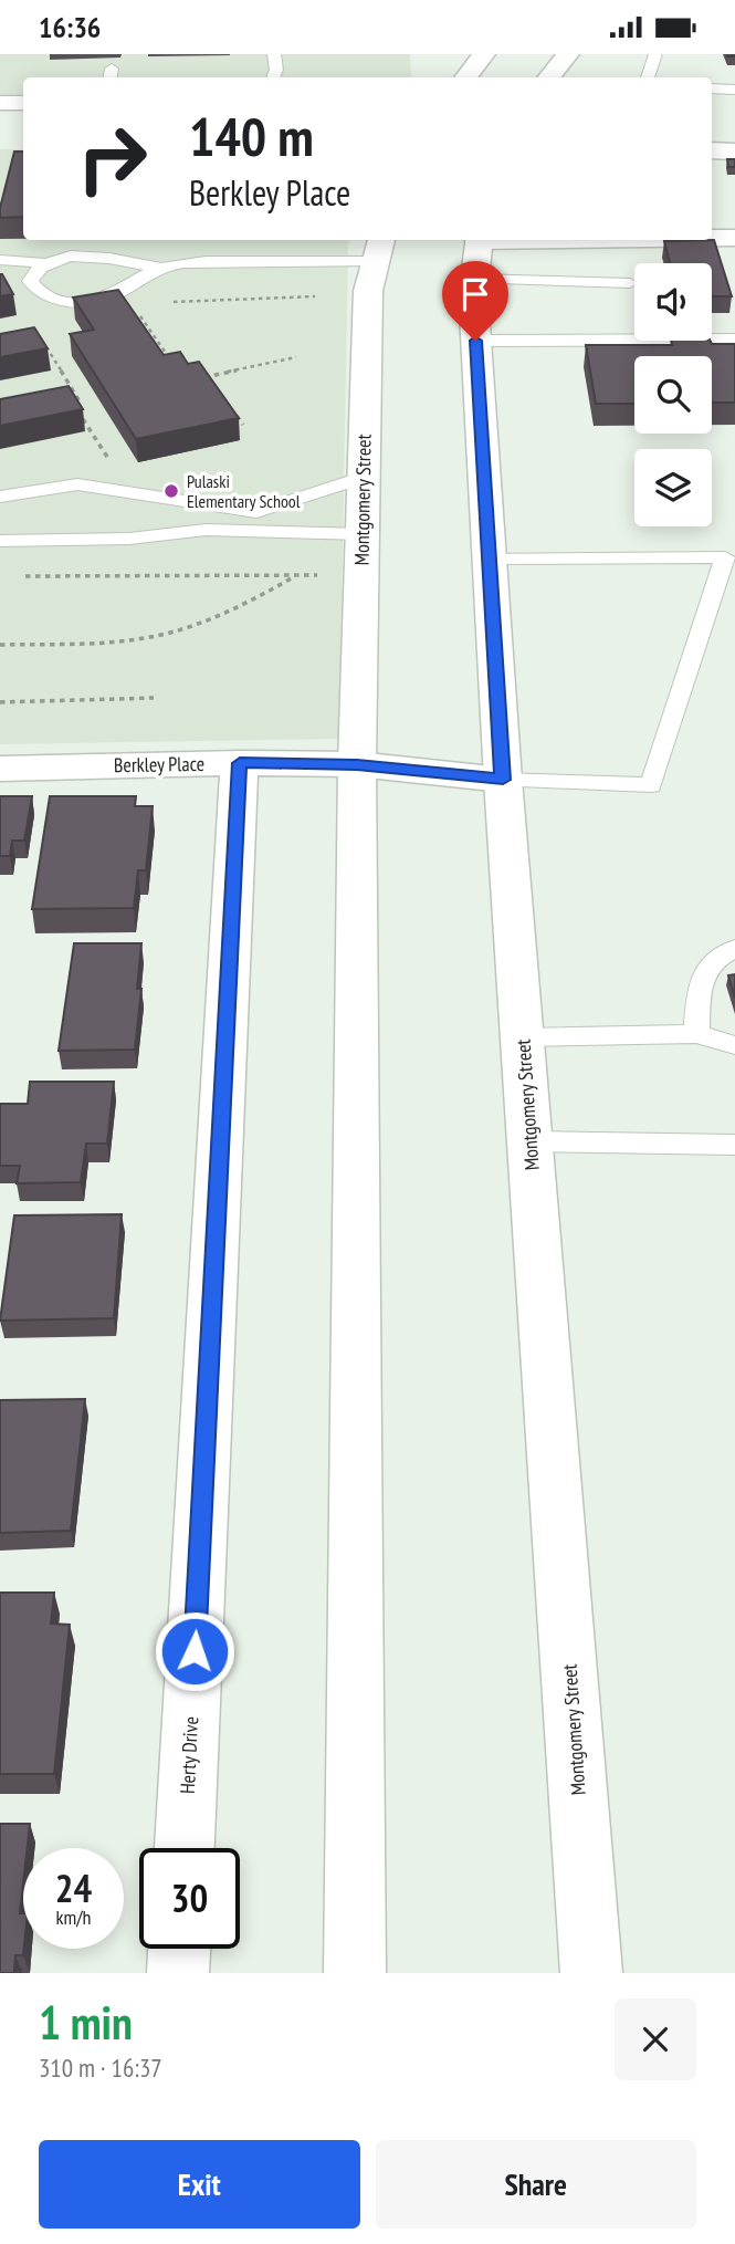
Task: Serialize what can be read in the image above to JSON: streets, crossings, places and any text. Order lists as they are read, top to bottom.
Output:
{
  "streets": {
    "main road": ["Montgomery Street", "Berkley Place", "Herty Drive"]
  },
  "crossings": [
    ["Montgomery Street", "Berkley Place"],
    ["Berkley Place", "Herty Drive"]
  ],
  "places": ["Pulaski Elementary School"],
  "page": {
    "status": "16:36",
    "turn": ["140 m", "Berkley Place"],
    "speed": "24 km/h",
    "limit": "30",
    "heading": ["1 min", "310 m · 16:37"],
    "buttons": ["Exit", "Share"]
  }
}
